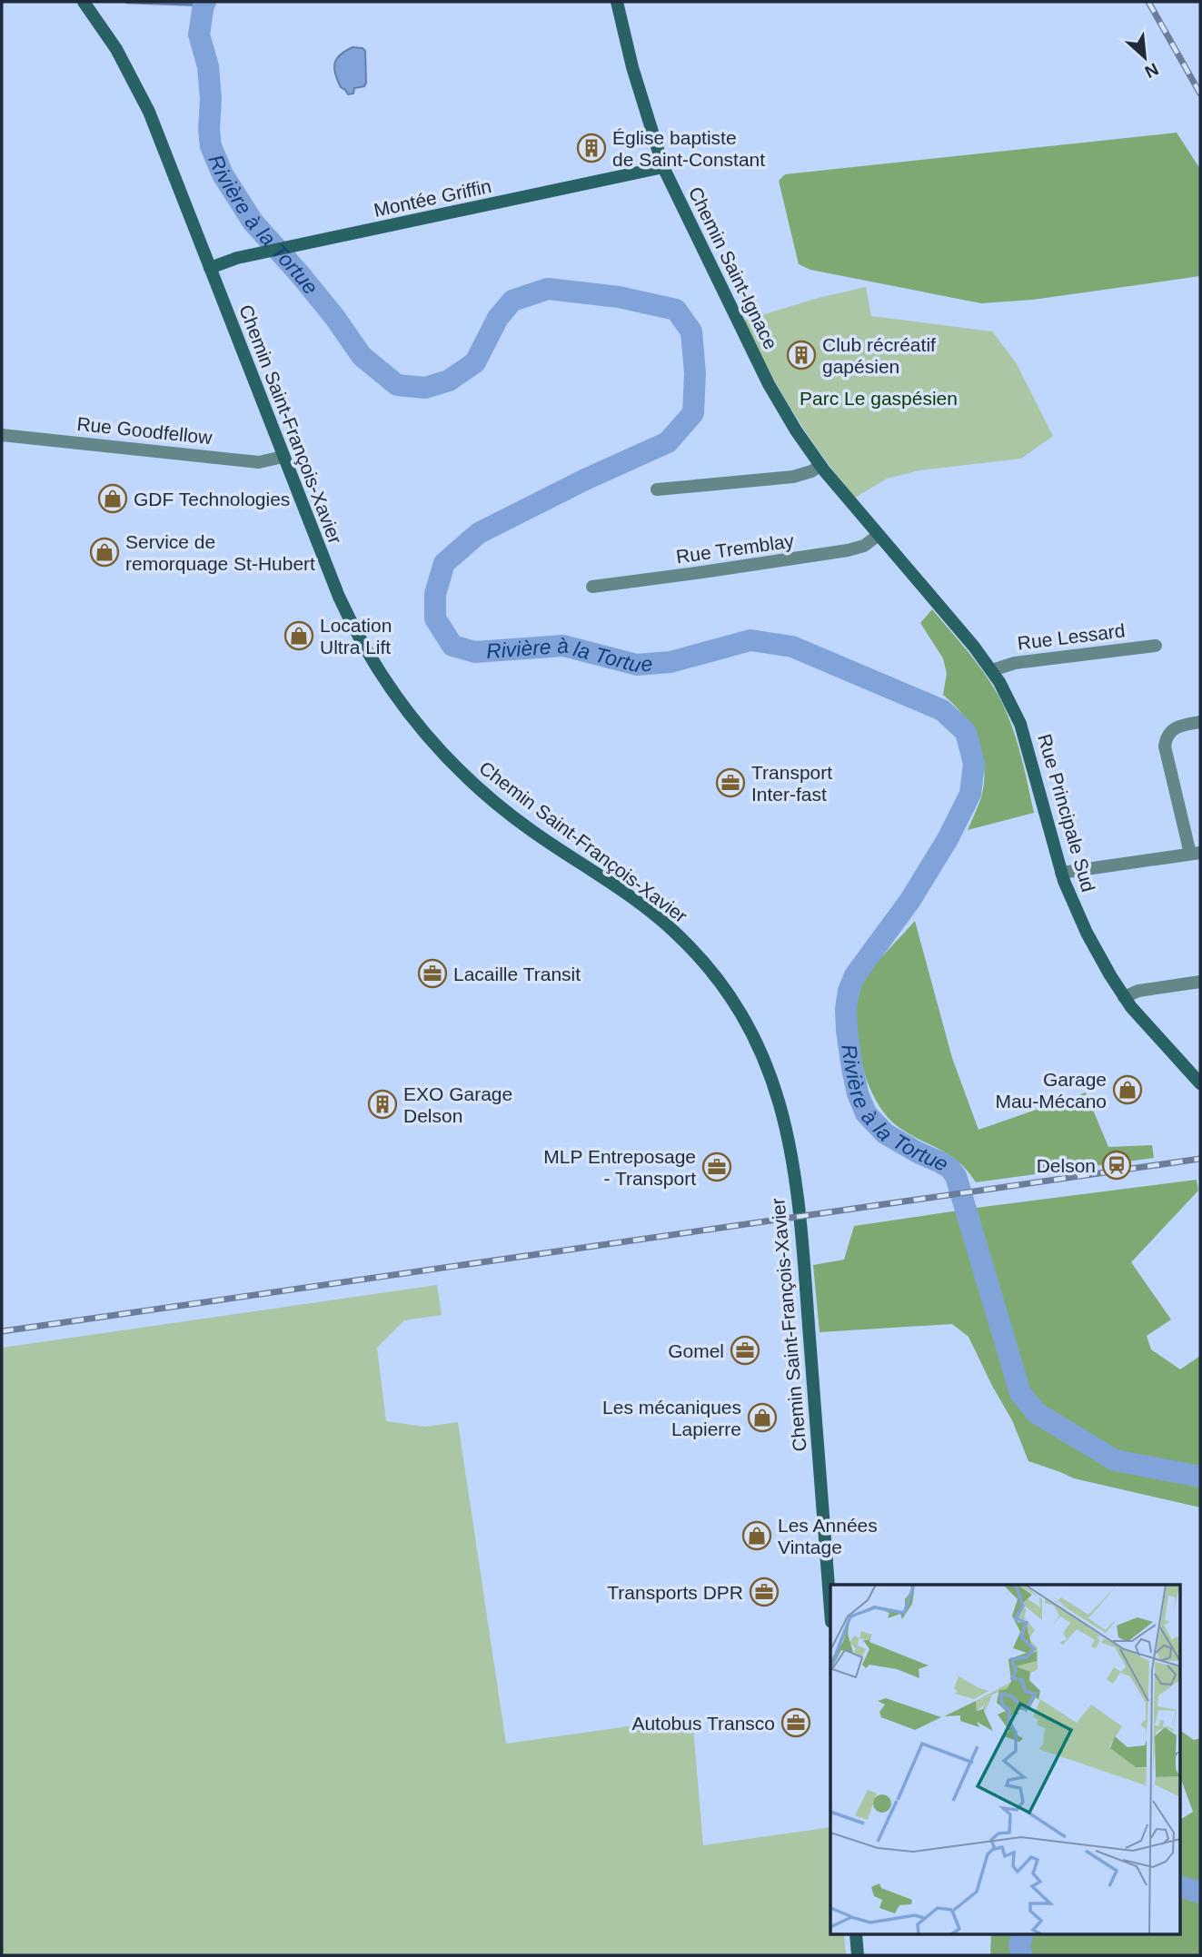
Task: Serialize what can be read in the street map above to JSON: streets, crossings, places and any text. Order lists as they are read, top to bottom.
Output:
{
  "streets": {
    "street": [
      "Montée Griffin",
      "Chemin Saint-Ignace",
      "Chemin Saint-François-Xavier",
      "Rue Goodfellow",
      "Rue Tremblay",
      "Rue Lessard",
      "Rue Principale Sud"
    ]
  },
  "crossings": [
    ["Montée Griffin", "Chemin Saint-Ignace"],
    ["Montée Griffin", "Chemin Saint-François-Xavier"],
    ["Chemin Saint-Ignace", "Rue Tremblay"],
    ["Chemin Saint-Ignace", "Rue Lessard"],
    ["Chemin Saint-Ignace", "Rue Principale Sud"],
    ["Chemin Saint-François-Xavier", "Rue Goodfellow"],
    ["Rue Lessard", "Rue Principale Sud"]
  ],
  "water": ["Rivière à la Tortue"],
  "parks": ["Parc Le gaspésien"],
  "places": {
    "building": ["Église baptiste de Saint-Constant", "Club récréatif gapésien", "EXO Garage Delson"],
    "shop": [
      "GDF Technologies",
      "Service de remorquage St-Hubert",
      "Location Ultra Lift",
      "Garage Mau-Mécano",
      "Les mécaniques Lapierre",
      "Les Années Vintage"
    ],
    "office": [
      "Transport Inter-fast",
      "Lacaille Transit",
      "MLP Entreposage - Transport",
      "Gomel",
      "Transports DPR",
      "Autobus Transco"
    ],
    "station": ["Delson"]
  },
  "north": "bottom right"
}
